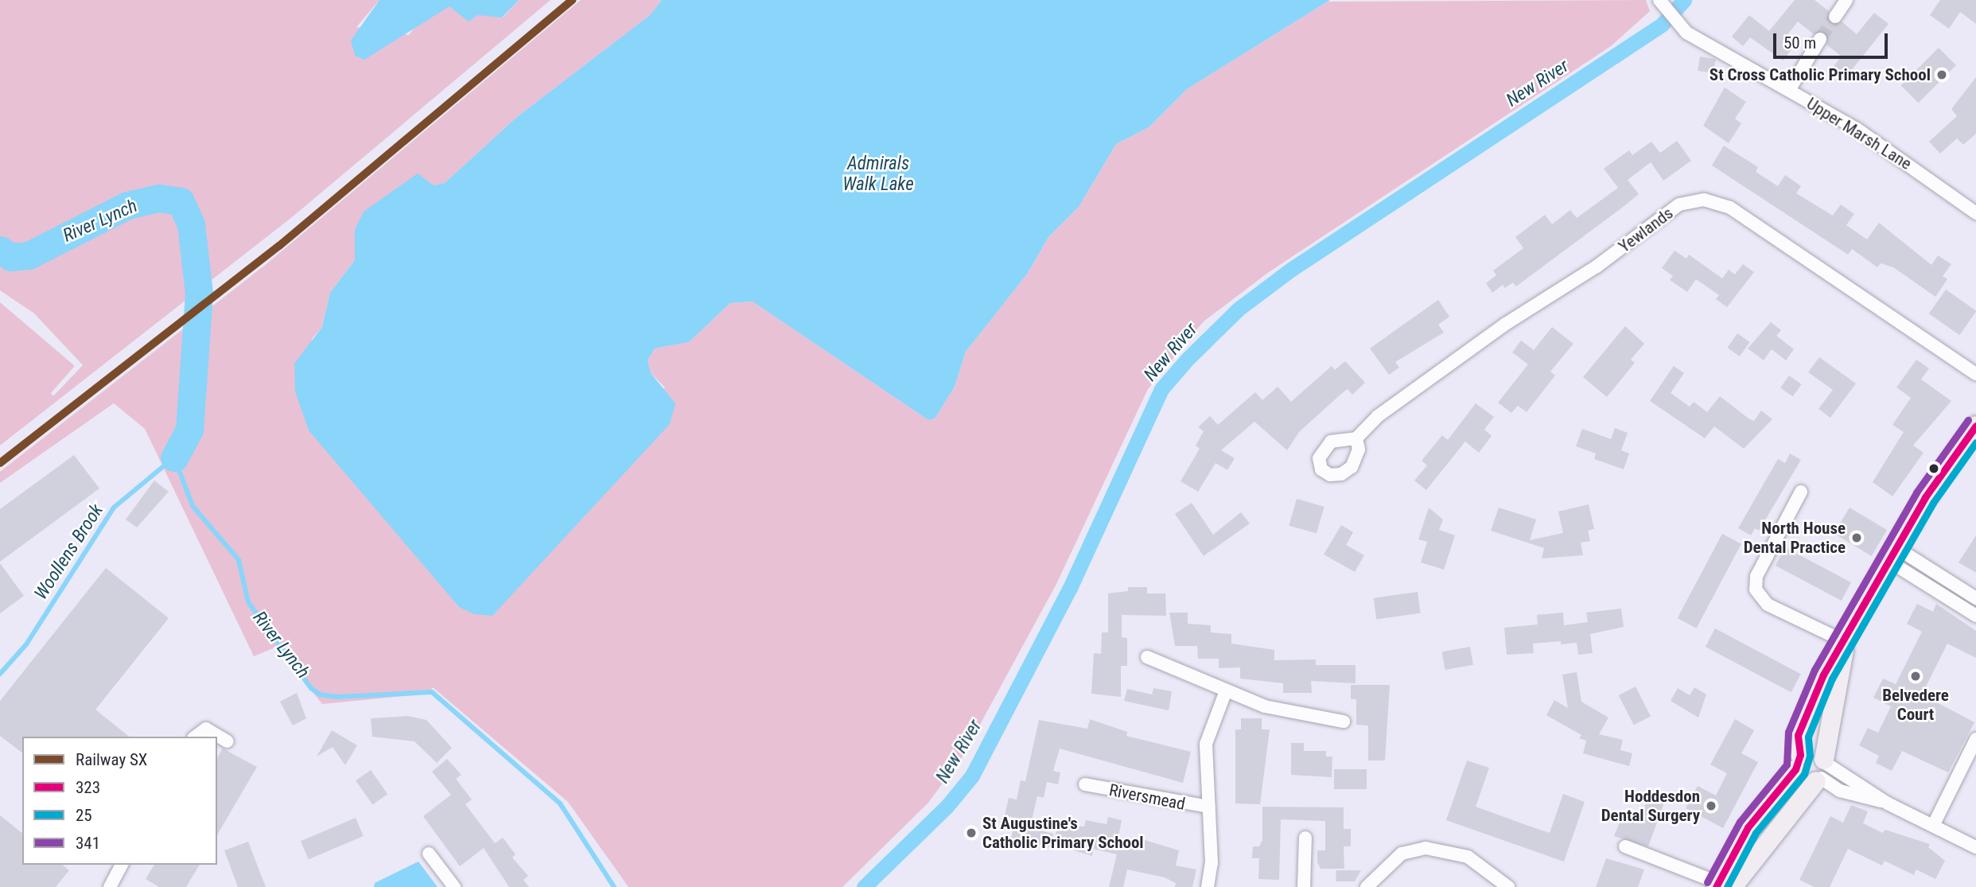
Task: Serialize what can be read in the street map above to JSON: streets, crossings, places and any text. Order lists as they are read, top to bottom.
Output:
{
  "streets": {
    "street": ["Upper Marsh Lane", "Yewlands", "Riversmead"]
  },
  "water": [
    "New River",
    "Admirals Walk Lake",
    "River Lynch",
    "Woollens Brook"
  ],
  "places": [
    "St Cross Catholic Primary School",
    "North House Dental Practice",
    "Belvedere Court",
    "Hoddesdon Dental Surgery",
    "St Augustine's Catholic Primary School"
  ],
  "lines": [
    "rail line SX",
    "transit line 341",
    "transit line 323",
    "transit line 25"
  ],
  "legend": [
    "Railway SX",
    "323",
    "25",
    "341"
  ],
  "scale_bar": "50 m"
}
